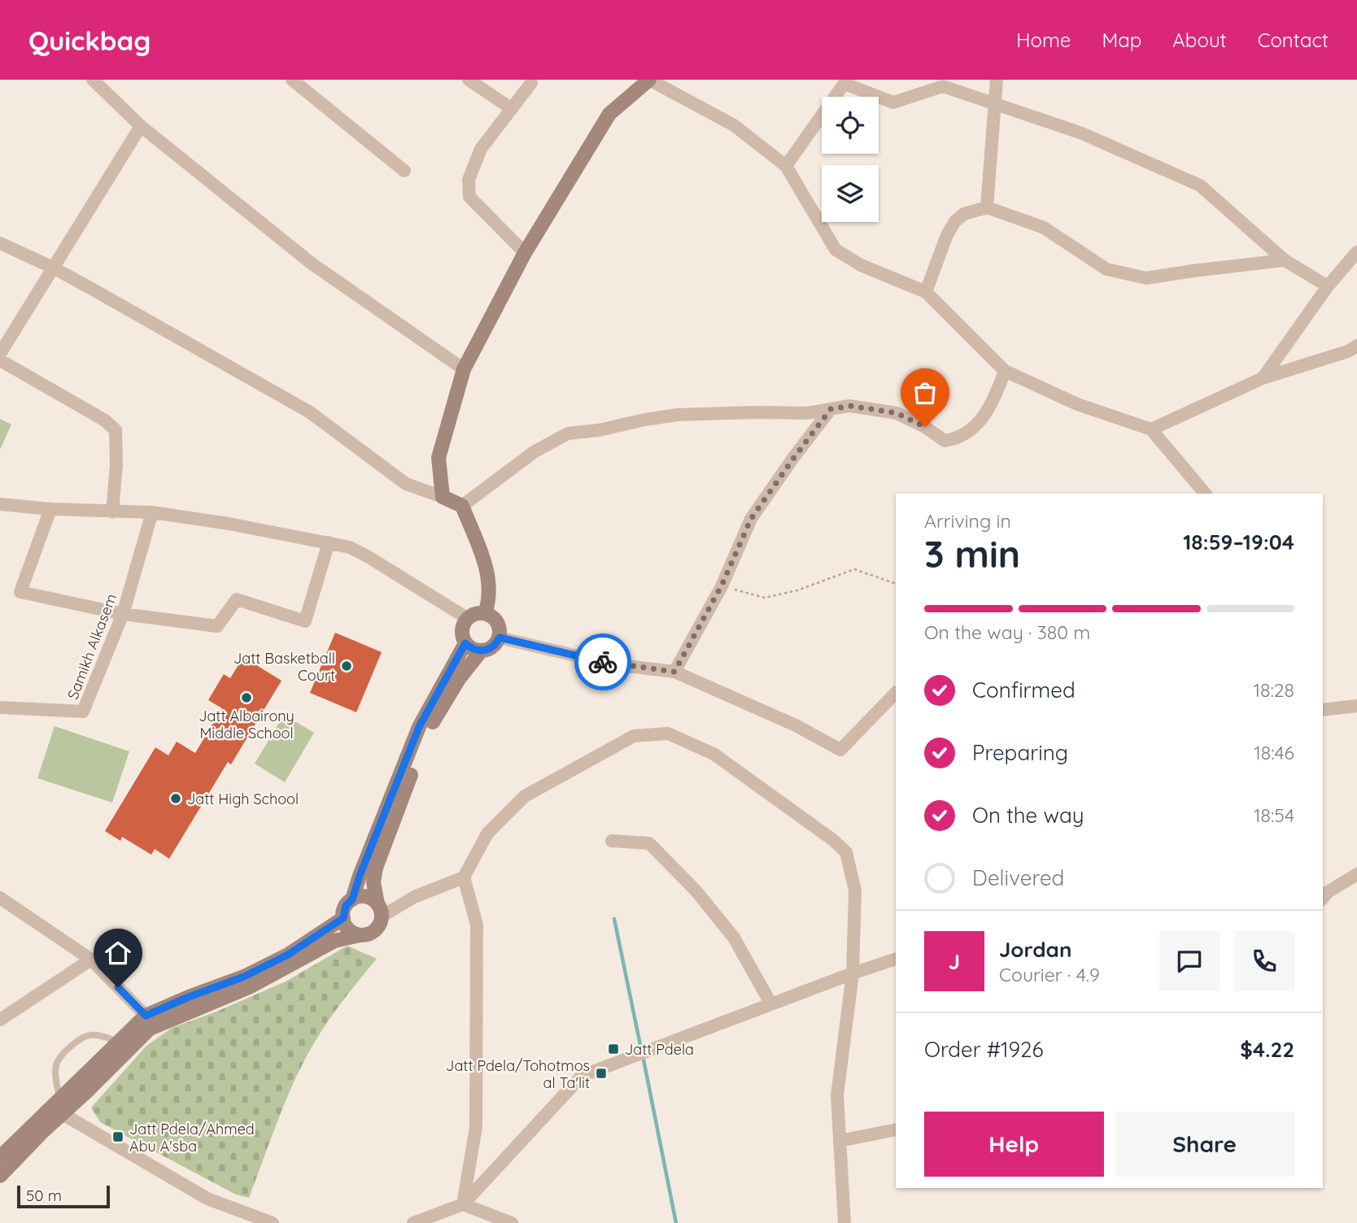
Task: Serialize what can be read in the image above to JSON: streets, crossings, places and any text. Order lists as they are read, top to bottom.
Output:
{
  "streets": {
    "street": ["Samikh Alkasem"]
  },
  "places": {
    "other": ["Jatt Basketball Court", "Jatt Albairony Middle School", "Jatt High School"],
    "transit": ["Jatt Pdela", "Jatt Pdela/Tohotmos al Ta'lit", "Jatt Pdela/Ahmed Abu A'sba"]
  },
  "scale_bar": "50 m",
  "page": {
    "header": "Quickbag",
    "nav": [
      "Home",
      "Map",
      "About",
      "Contact"
    ],
    "heading": ["3 min", "Arriving in", "18:59–19:04"],
    "panel": [
      "Jordan",
      "Courier · 4.9",
      "Order #1926",
      "$4.22"
    ],
    "bar": "On the way · 380 m",
    "list": [
      ["Confirmed", "18:28"],
      ["Preparing", "18:46"],
      ["On the way", "18:54"],
      "Delivered"
    ],
    "round": "J",
    "buttons": ["Help", "Share"],
    "scale": "50 m"
  }
}
